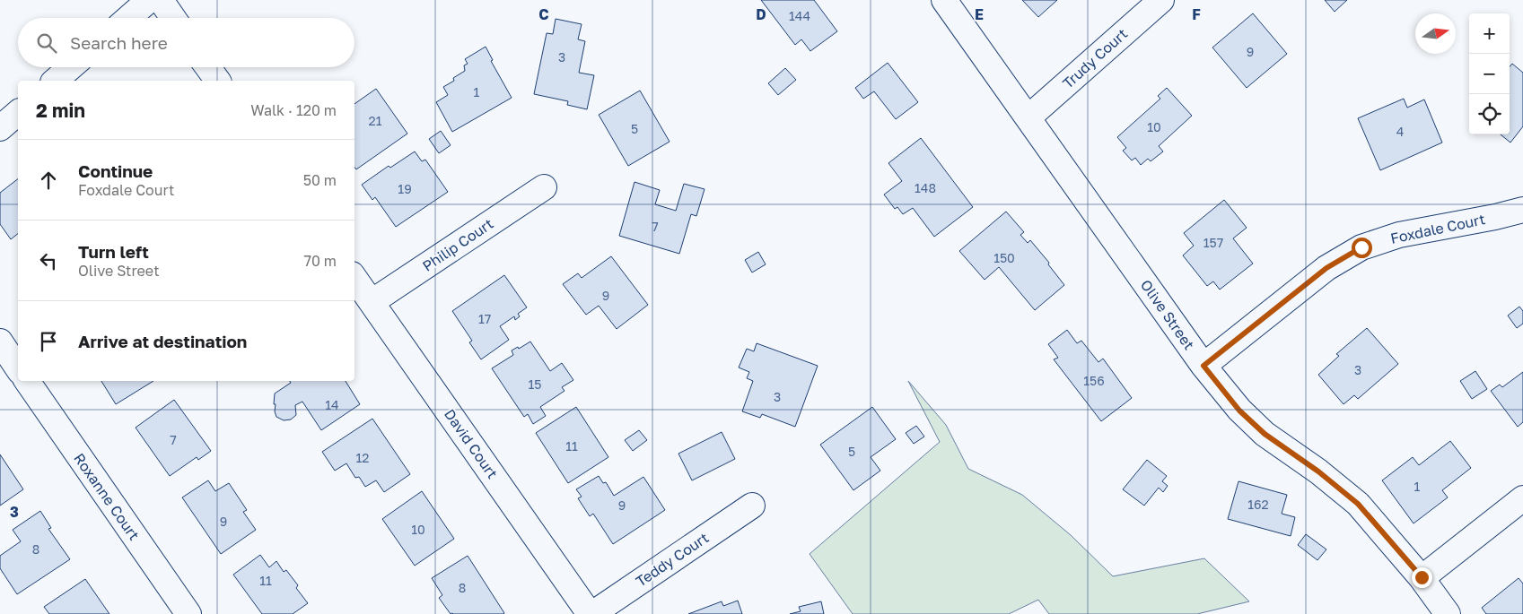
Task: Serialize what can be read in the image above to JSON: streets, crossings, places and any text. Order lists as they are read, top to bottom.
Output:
{
  "streets": {
    "street": [
      "Trudy Court",
      "Foxdale Court",
      "Philip Court",
      "Olive Street",
      "David Court",
      "Roxanne Court",
      "Teddy Court"
    ]
  },
  "crossings": [
    ["Trudy Court", "Olive Street"],
    ["Foxdale Court", "Olive Street"],
    ["Philip Court", "David Court"],
    ["David Court", "Teddy Court"]
  ],
  "house_numbers": [
    "144",
    "9",
    "3",
    "1",
    "21",
    "10",
    "5",
    "4",
    "148",
    "19",
    "7",
    "157",
    "150",
    "9",
    "17",
    "3",
    "156",
    "15",
    "3",
    "14",
    "7",
    "11",
    "5",
    "12",
    "1",
    "162",
    "9",
    "9",
    "10",
    "8",
    "11",
    "8"
  ],
  "north": "right",
  "page": {
    "map_buttons": ["+", "−"],
    "search": "Search here",
    "heading": ["2 min", "Walk · 120 m"],
    "list": [
      ["Continue", "Foxdale Court", "50 m"],
      ["Turn left", "Olive Street", "70 m"],
      "Arrive at destination"
    ]
  },
  "grid": {
    "columns": [
      "C",
      "D",
      "E",
      "F"
    ],
    "rows": ["3"]
  }
}
